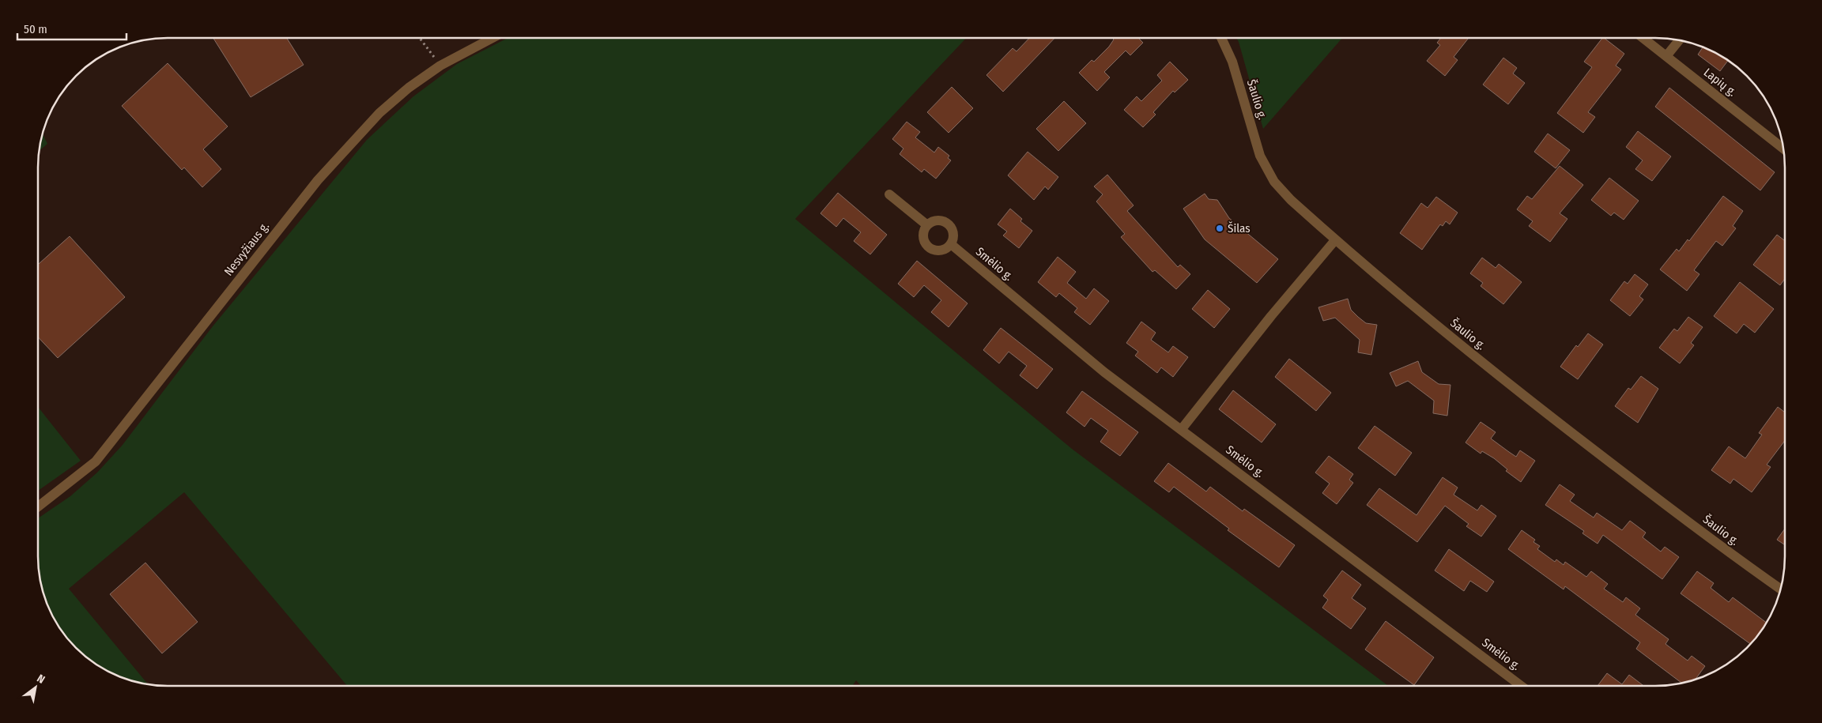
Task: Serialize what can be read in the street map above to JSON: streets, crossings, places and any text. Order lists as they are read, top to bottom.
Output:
{
  "streets": {
    "street": [
      "Lapių g.",
      "Šaulio g.",
      "Nesvyžiaus g.",
      "Smėlio g."
    ]
  },
  "places": ["Šilas"],
  "scale_bar": "50 m",
  "north": "top right"
}
